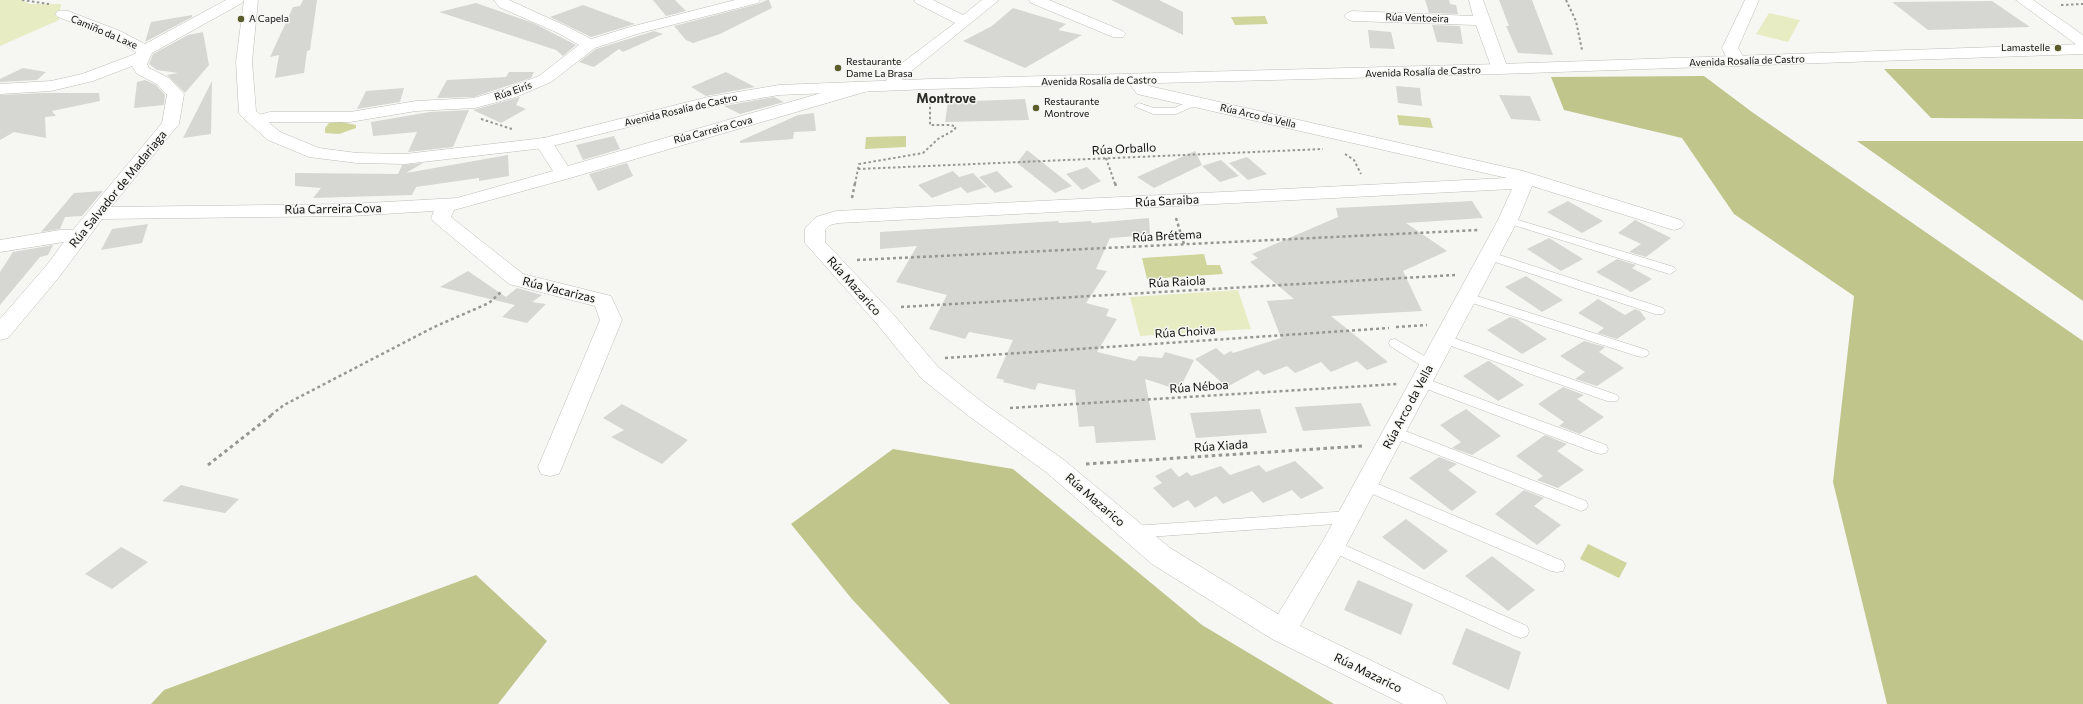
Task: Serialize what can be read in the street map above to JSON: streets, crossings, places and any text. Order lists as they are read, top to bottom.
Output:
{
  "streets": {
    "street": [
      "Rúa Ventoeira",
      "Camiño da Laxe",
      "Avenida Rosalía de Castro",
      "Rúa Eirís",
      "Rúa Arco da Vella",
      "Rúa Carreira Cova",
      "Rúa Salvador de Madariaga",
      "Rúa Saraiba",
      "Rúa Mazarico",
      "Rúa Vacarizas"
    ],
    "path": [
      "Rúa Orballo",
      "Rúa Brétema",
      "Rúa Raiola",
      "Rúa Choiva",
      "Rúa Néboa",
      "Rúa Xiada"
    ]
  },
  "crossings": [
    ["Camiño da Laxe", "Rúa Salvador de Madariaga"],
    ["Avenida Rosalía de Castro", "Rúa Eirís"],
    ["Avenida Rosalía de Castro", "Rúa Arco da Vella"],
    ["Avenida Rosalía de Castro", "Rúa Carreira Cova"],
    ["Rúa Arco da Vella", "Rúa Saraiba"],
    ["Rúa Arco da Vella", "Rúa Brétema"],
    ["Rúa Arco da Vella", "Rúa Raiola"],
    ["Rúa Arco da Vella", "Rúa Mazarico"],
    ["Rúa Arco da Vella", "Rúa Choiva"],
    ["Rúa Arco da Vella", "Rúa Néboa"],
    ["Rúa Arco da Vella", "Rúa Xiada"],
    ["Rúa Carreira Cova", "Rúa Salvador de Madariaga"],
    ["Rúa Carreira Cova", "Rúa Vacarizas"],
    ["Rúa Saraiba", "Rúa Mazarico"],
    ["Rúa Brétema", "Rúa Mazarico"],
    ["Rúa Raiola", "Rúa Mazarico"],
    ["Rúa Mazarico", "Rúa Choiva"],
    ["Rúa Mazarico", "Rúa Néboa"],
    ["Rúa Mazarico", "Rúa Xiada"]
  ],
  "districts": ["Montrove"],
  "places": [
    "A Capela",
    "Lamastelle",
    "Restaurante Dame La Brasa",
    "Restaurante Montrove"
  ]
}
